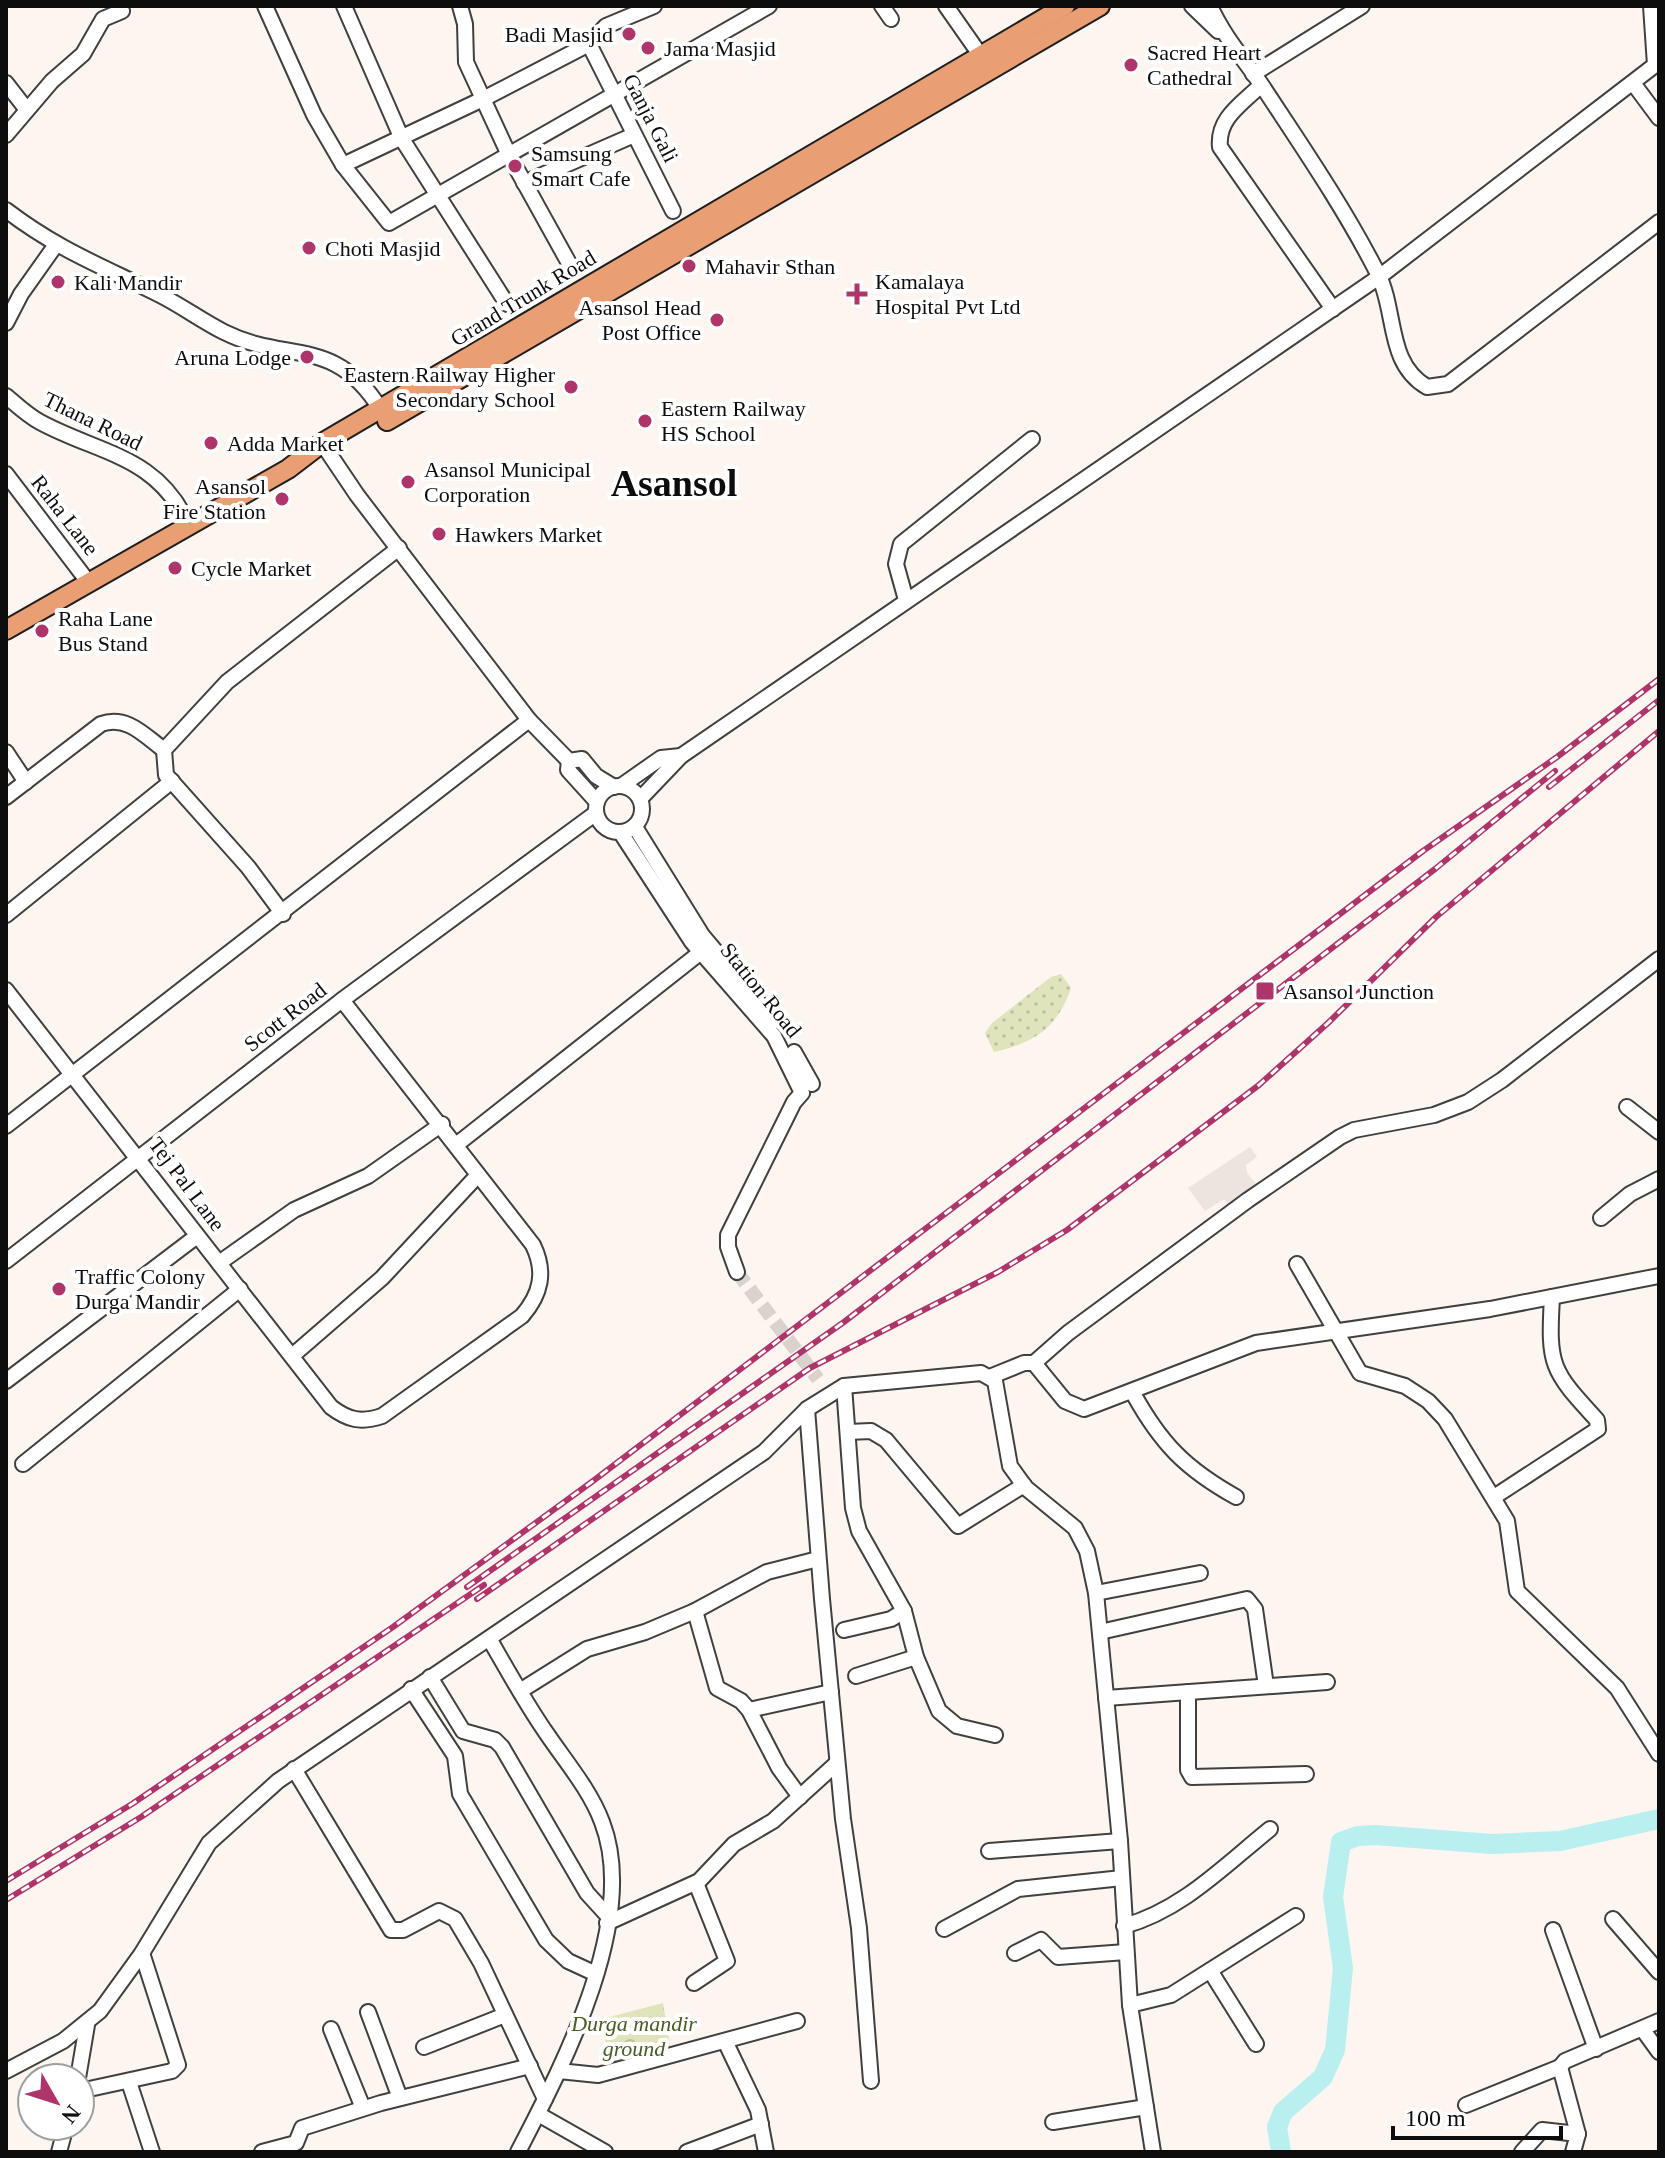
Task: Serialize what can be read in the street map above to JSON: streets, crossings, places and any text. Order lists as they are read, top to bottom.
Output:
{
  "streets": {
    "main road": ["Grand Trunk Road"],
    "street": [
      "Ganja Gali",
      "Thana Road",
      "Raha Lane",
      "Station Road",
      "Scott Road",
      "Tej Pal Lane"
    ]
  },
  "crossings": [
    ["Grand Trunk Road", "Thana Road"],
    ["Grand Trunk Road", "Raha Lane"],
    ["Station Road", "Scott Road"],
    ["Scott Road", "Tej Pal Lane"]
  ],
  "districts": ["Asansol"],
  "parks": ["Durga mandir ground"],
  "places": {
    "other": [
      "Badi Masjid",
      "Jama Masjid",
      "Sacred Heart Cathedral",
      "Samsung Smart Cafe",
      "Choti Masjid",
      "Mahavir Sthan",
      "Kali Mandir",
      "Asansol Head Post Office",
      "Aruna Lodge",
      "Eastern Railway Higher Secondary School",
      "Eastern Railway HS School",
      "Adda Market",
      "Asansol Municipal Corporation",
      "Asansol Fire Station",
      "Hawkers Market",
      "Cycle Market",
      "Raha Lane Bus Stand",
      "Traffic Colony Durga Mandir"
    ],
    "health": ["Kamalaya Hospital Pvt Ltd"],
    "transit": ["Asansol Junction"]
  },
  "scale_bar": "100 m",
  "north": "bottom right"
}
